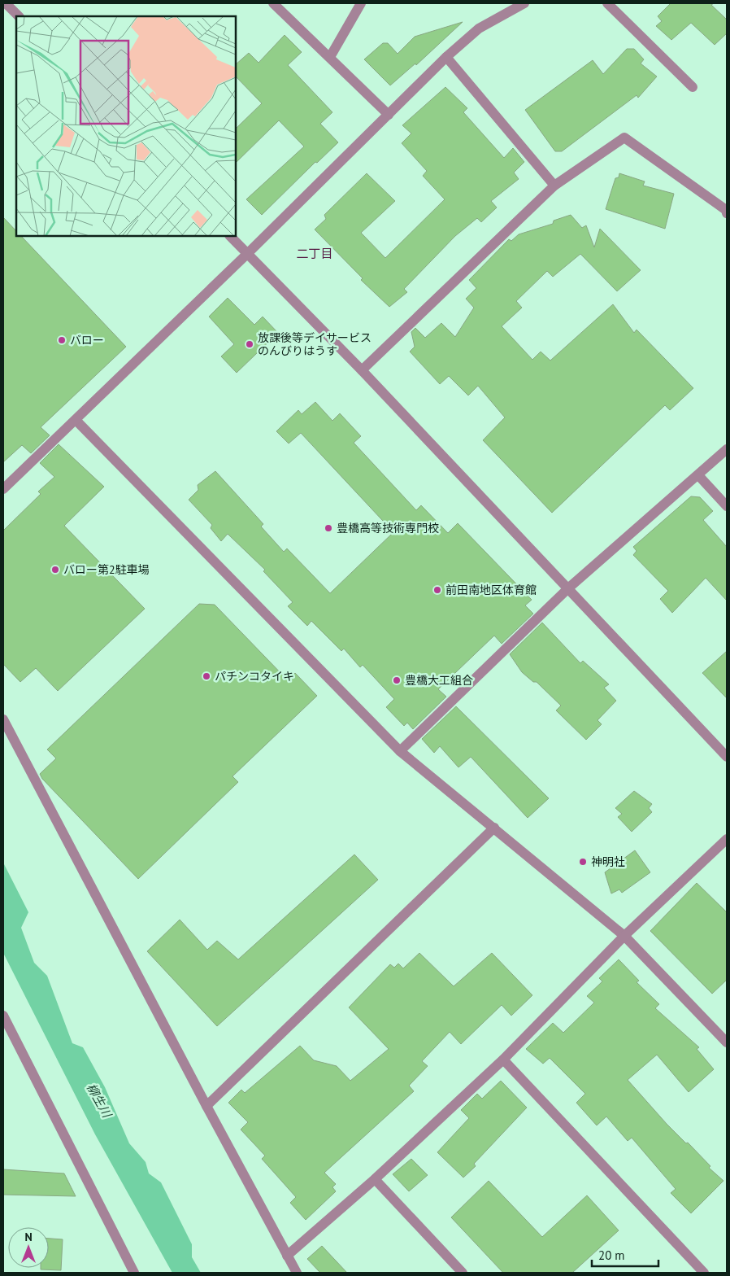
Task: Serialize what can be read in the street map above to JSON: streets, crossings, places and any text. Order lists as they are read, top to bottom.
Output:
{
  "districts": ["二丁目"],
  "water": ["柳生川"],
  "places": [
    "バロー",
    "放課後等デイサービス のんびりはうす",
    "豊橋高等技術専門校",
    "バロー第2駐車場",
    "前田南地区体育館",
    "パチンコタイキ",
    "豊橋大工組合",
    "神明社"
  ],
  "scale_bar": "20 m",
  "north": "top"
}
